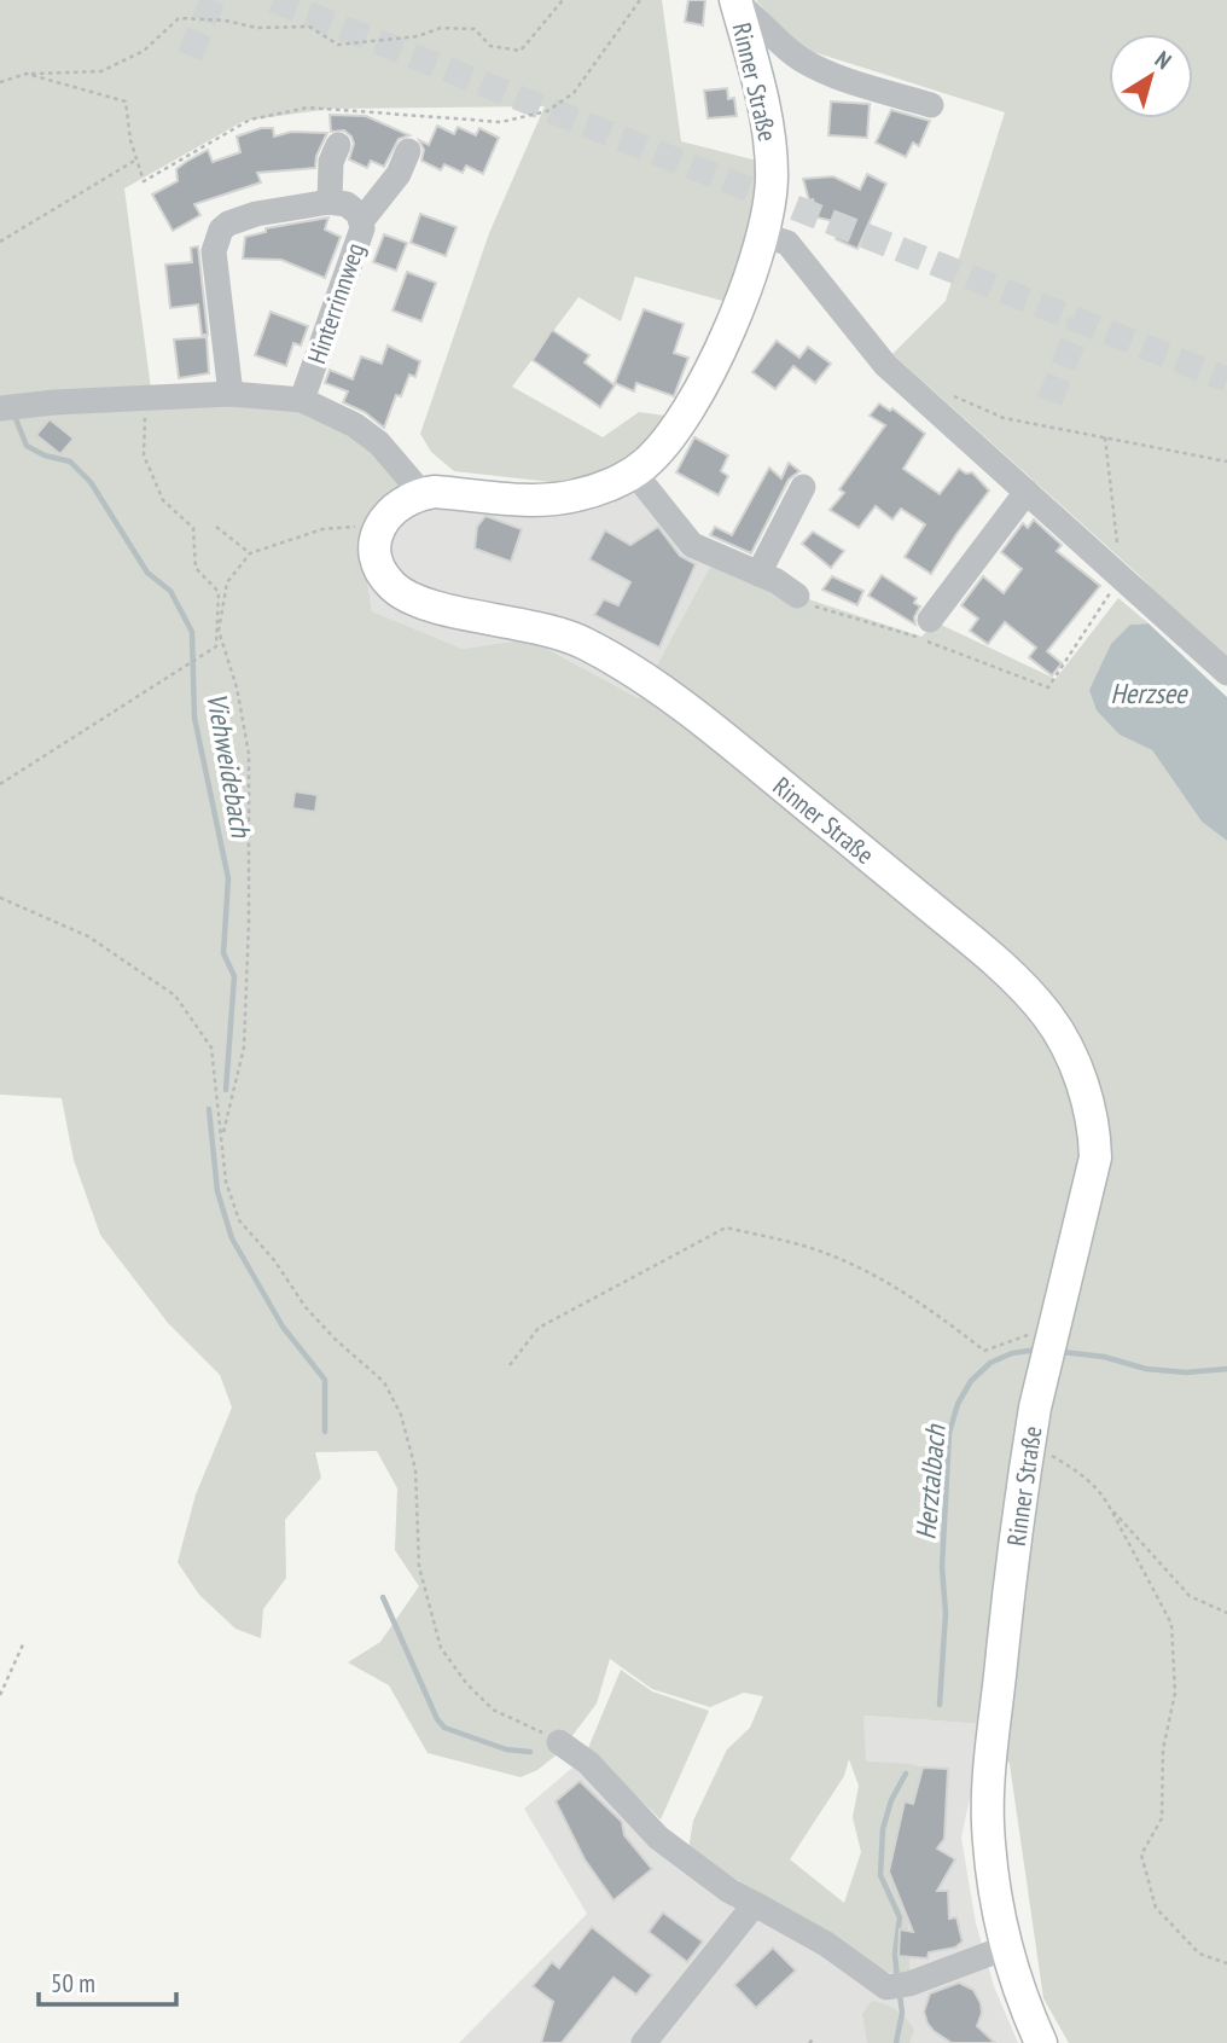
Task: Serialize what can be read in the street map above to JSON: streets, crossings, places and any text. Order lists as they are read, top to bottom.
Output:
{
  "streets": {
    "main road": ["Rinner Straße"],
    "street": ["Hinterrinnweg"]
  },
  "water": ["Herzsee", "Viehweidebach", "Herztalbach"],
  "scale_bar": "50 m",
  "north": "top right"
}
